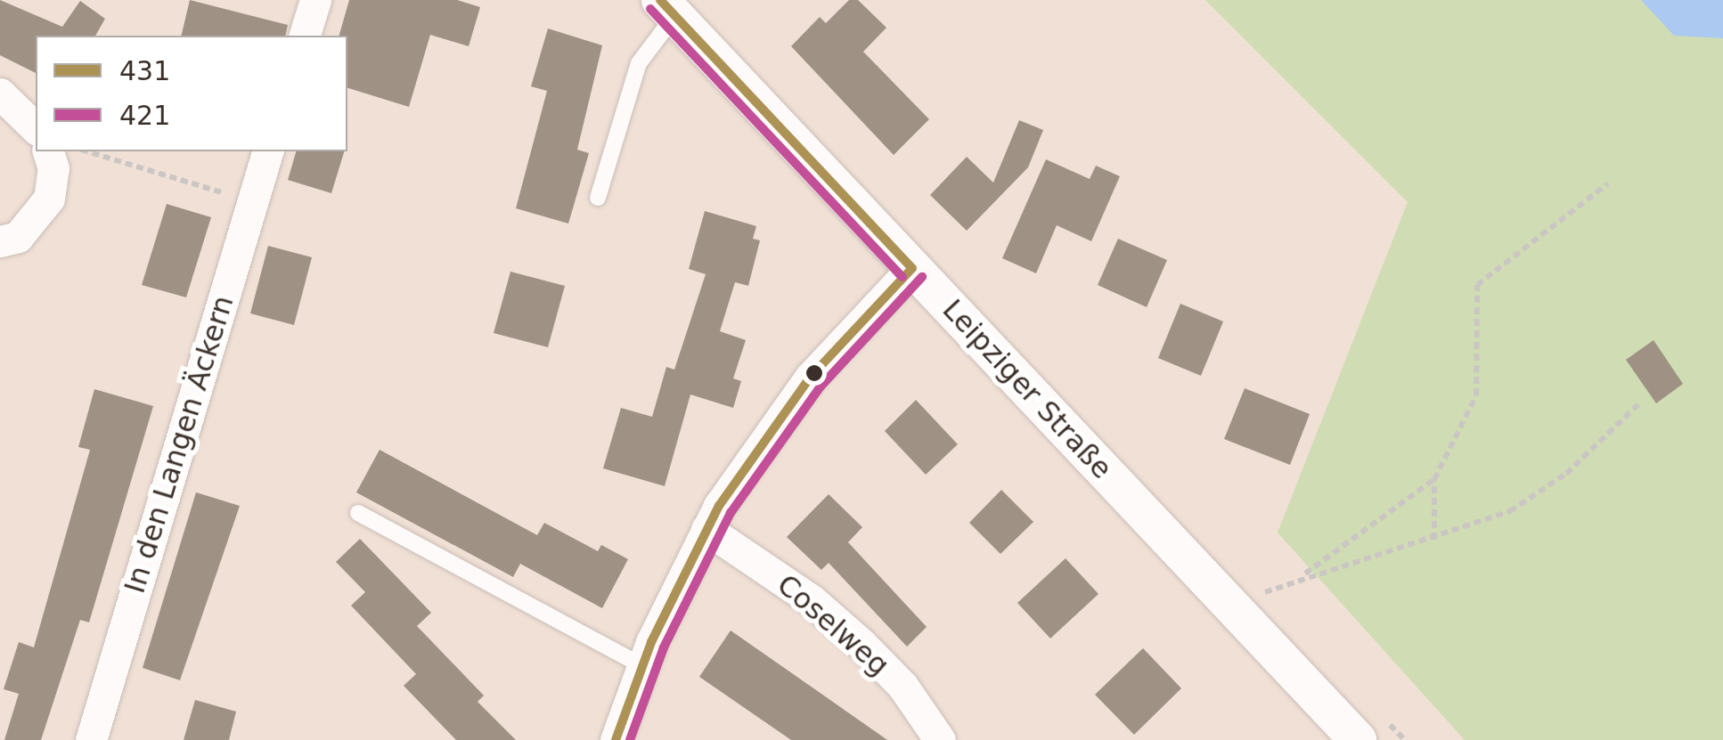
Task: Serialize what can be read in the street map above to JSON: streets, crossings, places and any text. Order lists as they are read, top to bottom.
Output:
{
  "streets": {
    "street": ["Leipziger Straße", "In den Langen Äckern", "Coselweg"]
  },
  "lines": ["transit line 431", "transit line 421"],
  "legend": ["431", "421"]
}
